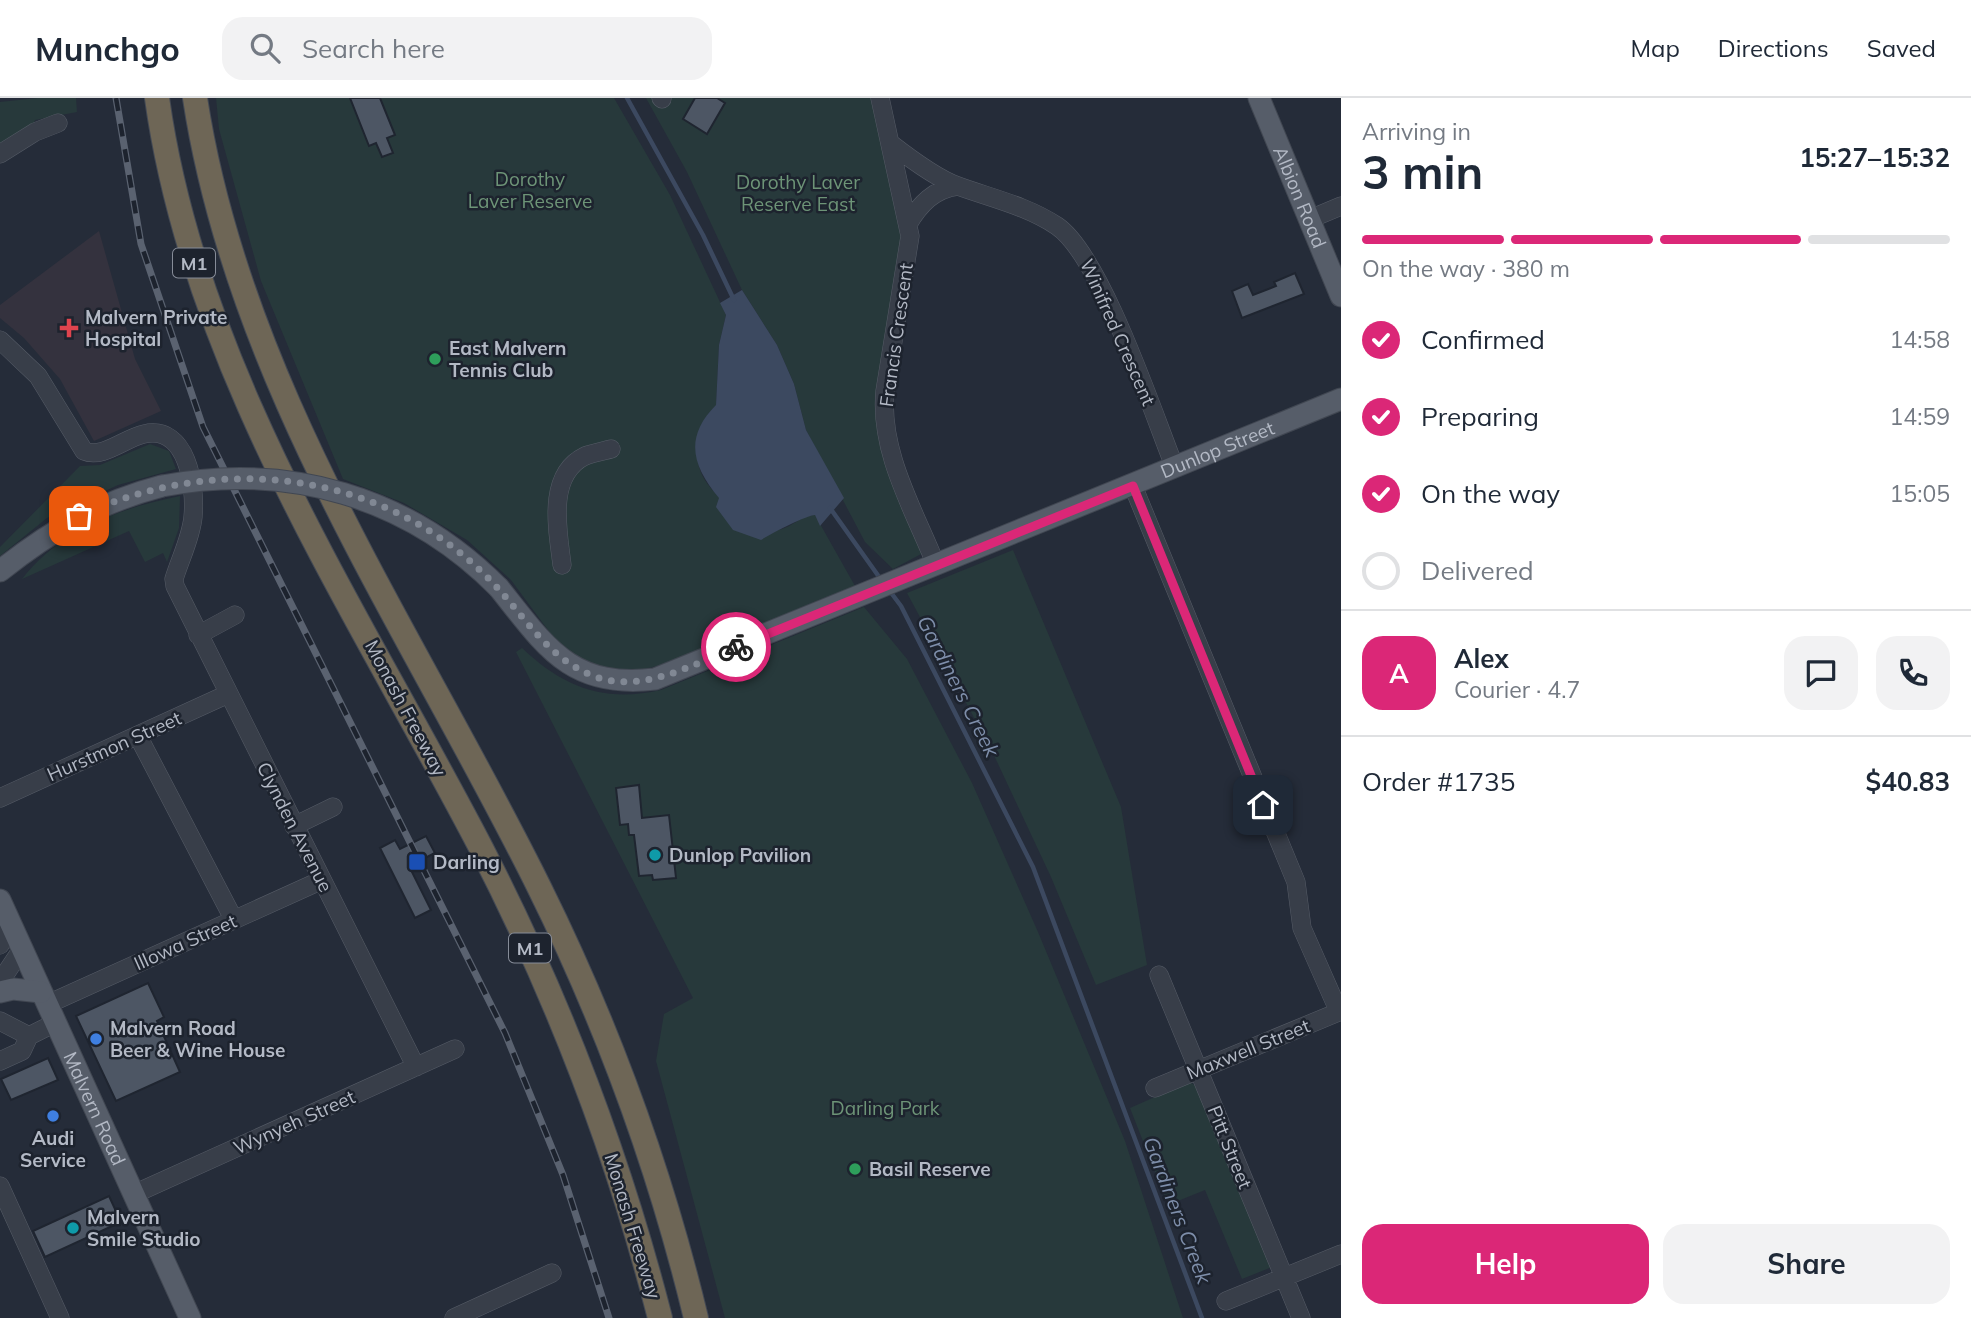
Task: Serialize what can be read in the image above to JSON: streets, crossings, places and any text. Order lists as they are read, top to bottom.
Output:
{
  "streets": {
    "highway": ["M1", "Monash Freeway"],
    "main road": ["Albion Road", "Dunlop Street", "Malvern Road"],
    "street": [
      "Winifred Crescent",
      "Francis Crescent",
      "Hurstmon Street",
      "Clynden Avenue",
      "Illowa Street",
      "Maxwell Street",
      "Wynyeh Street",
      "Pitt Street"
    ]
  },
  "crossings": [
    ["Winifred Crescent", "Francis Crescent"],
    ["Winifred Crescent", "Dunlop Street"],
    ["Francis Crescent", "Dunlop Street"],
    ["Hurstmon Street", "Clynden Avenue"],
    ["Clynden Avenue", "Illowa Street"],
    ["Clynden Avenue", "Wynyeh Street"],
    ["Illowa Street", "Malvern Road"],
    ["Maxwell Street", "Pitt Street"],
    ["Malvern Road", "Wynyeh Street"]
  ],
  "water": ["Gardiners Creek"],
  "parks": ["Dorothy Laver Reserve", "Dorothy Laver Reserve East", "Darling Park"],
  "places": {
    "health": ["Malvern Private Hospital"],
    "other": [
      "East Malvern Tennis Club",
      "Dunlop Pavilion",
      "Malvern Road Beer & Wine House",
      "Audi Service",
      "Basil Reserve",
      "Malvern Smile Studio"
    ],
    "transit": ["Darling"]
  },
  "page": {
    "header": "Munchgo",
    "search": "Search here",
    "nav": ["Map", "Directions", "Saved"],
    "heading": ["3 min", "Arriving in", "15:27–15:32"],
    "panel": [
      "Alex",
      "Courier · 4.7",
      "Order #1735",
      "$40.83"
    ],
    "bar": "On the way · 380 m",
    "list": [
      ["Confirmed", "14:58"],
      ["Preparing", "14:59"],
      ["On the way", "15:05"],
      "Delivered"
    ],
    "round": "A",
    "buttons": ["Help", "Share"]
  }
}
